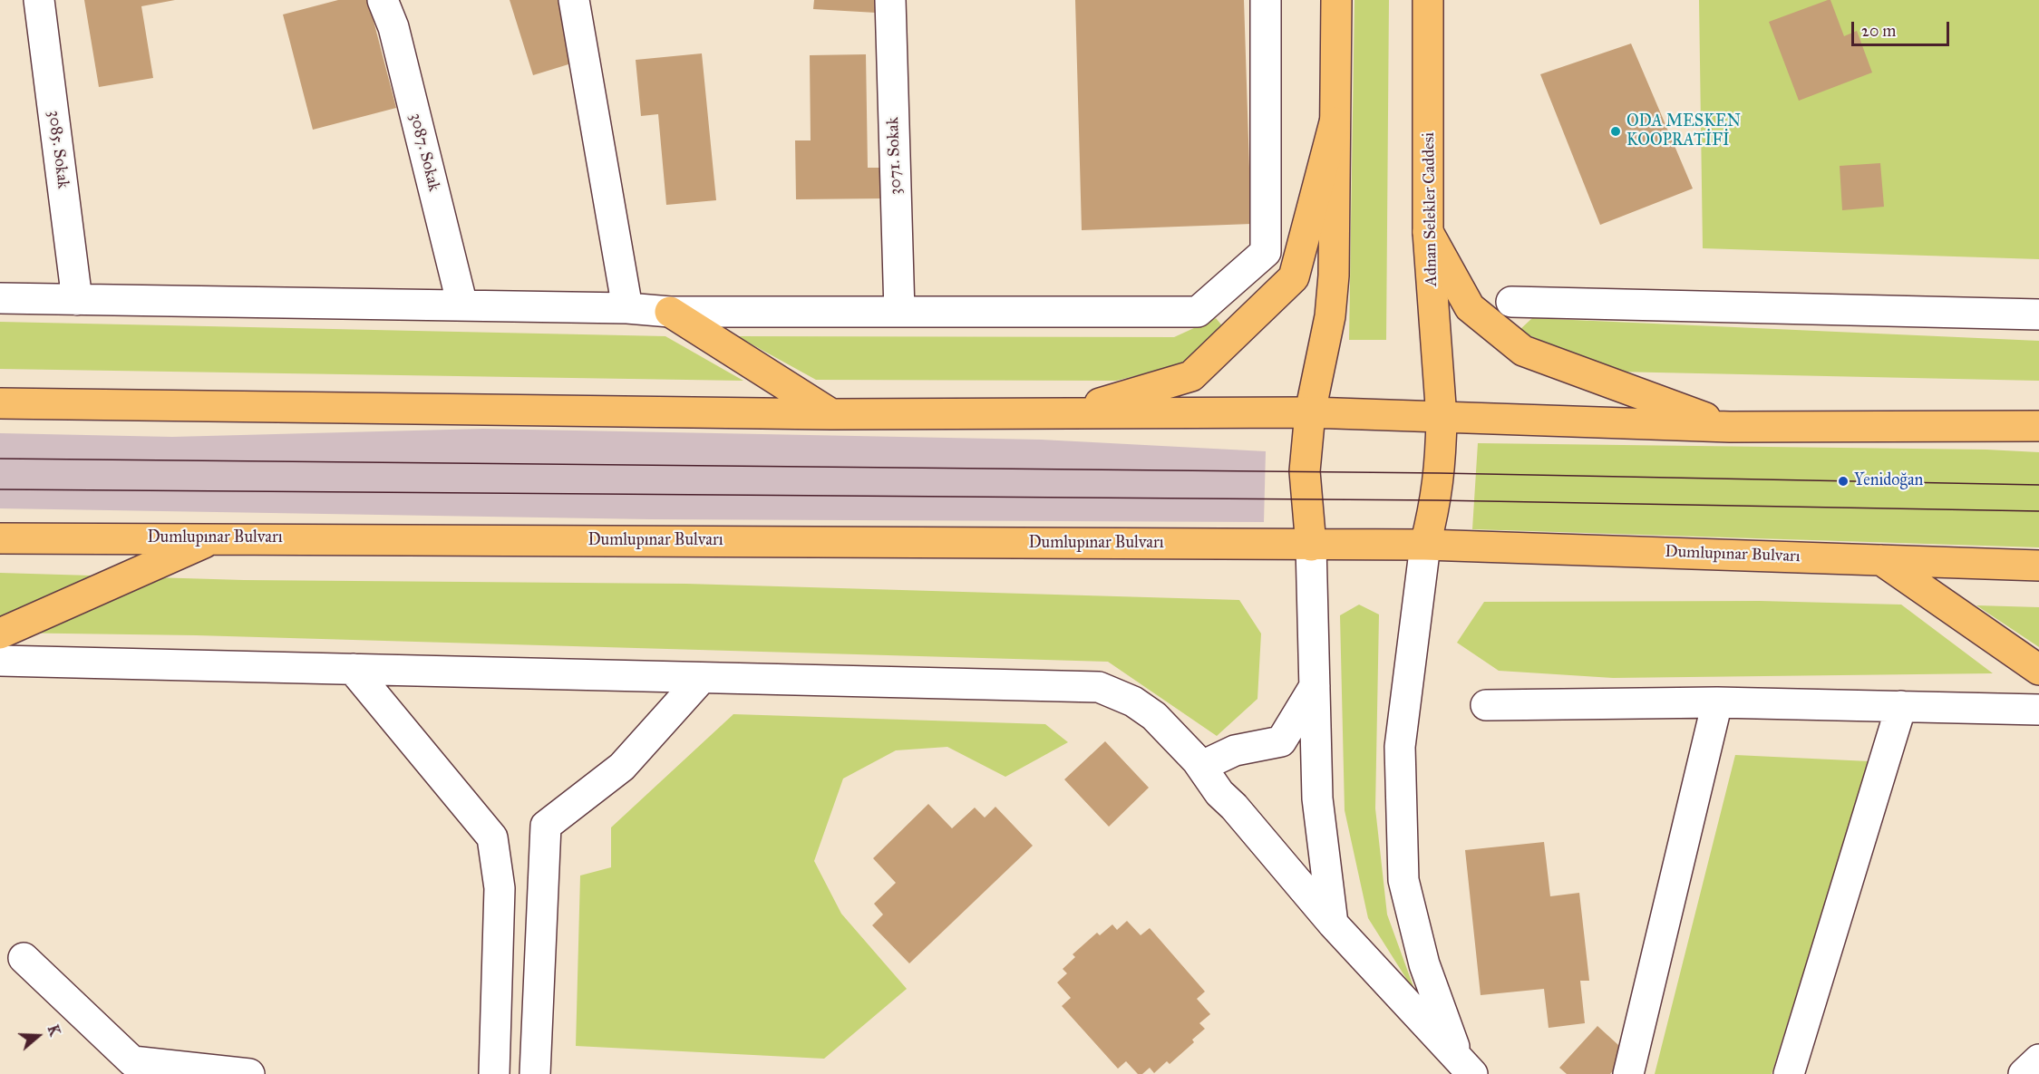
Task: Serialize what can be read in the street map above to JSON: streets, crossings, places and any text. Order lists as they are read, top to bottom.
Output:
{
  "streets": {
    "main road": ["Adnan Selekler Caddesi", "Dumlupınar Bulvarı"],
    "street": ["3085. Sokak", "3087. Sokak", "3071. Sokak"]
  },
  "places": ["ODA MESKEN KOOPRATİFİ", "Yenidoğan"],
  "scale_bar": "20 m",
  "north": "right"
}
